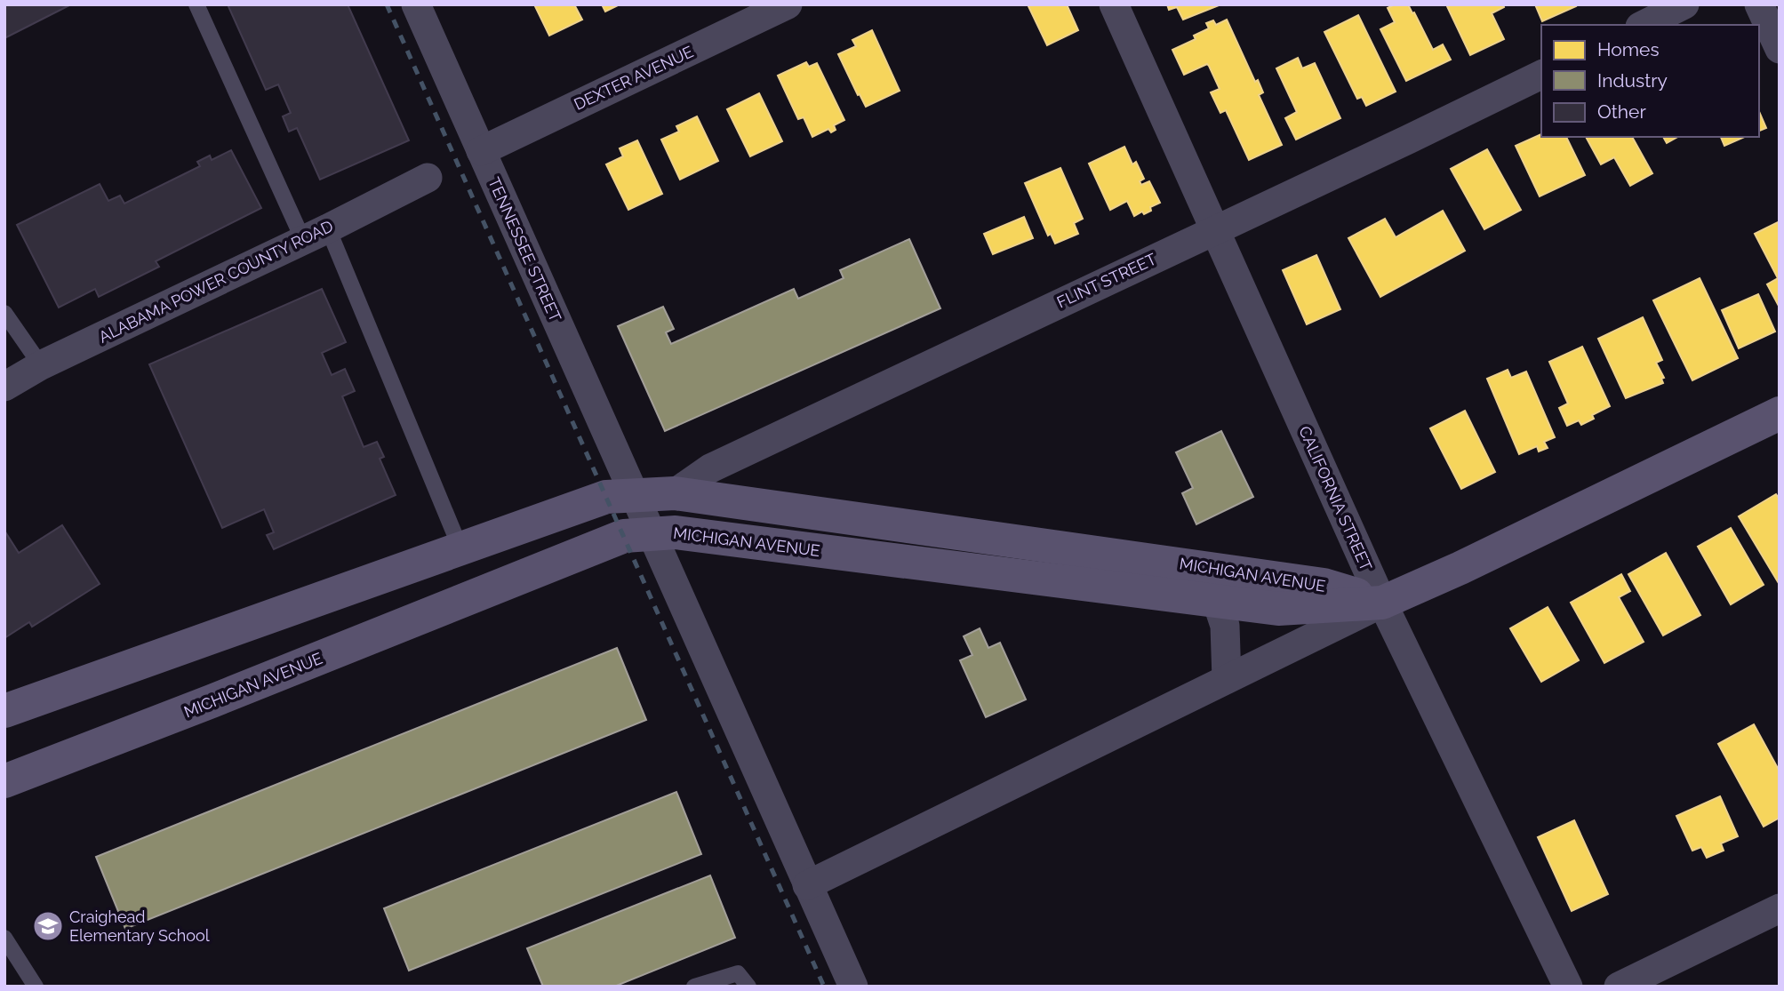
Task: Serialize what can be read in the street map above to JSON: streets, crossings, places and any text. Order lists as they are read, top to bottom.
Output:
{
  "streets": {
    "main road": ["MICHIGAN AVENUE"],
    "street": [
      "DEXTER AVENUE",
      "TENNESSEE STREET",
      "FLINT STREET",
      "ALABAMA POWER COUNTY ROAD",
      "CALIFORNIA STREET"
    ]
  },
  "crossings": [
    ["DEXTER AVENUE", "TENNESSEE STREET"],
    ["TENNESSEE STREET", "MICHIGAN AVENUE"],
    ["FLINT STREET", "CALIFORNIA STREET"],
    ["FLINT STREET", "MICHIGAN AVENUE"],
    ["CALIFORNIA STREET", "MICHIGAN AVENUE"]
  ],
  "places": {
    "school or university": ["Craighead Elementary School"]
  },
  "legend": ["Homes", "Industry", "Other"]
}
